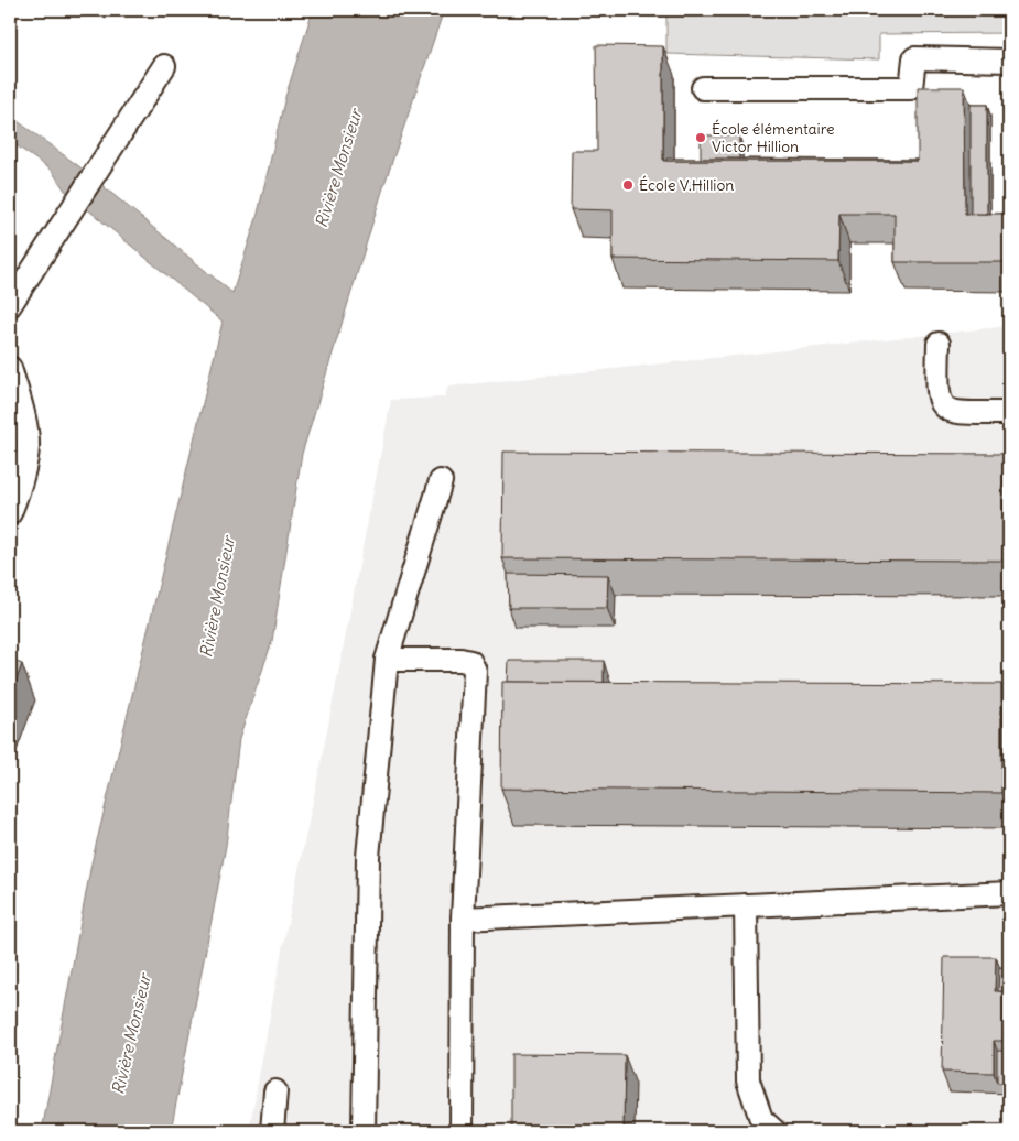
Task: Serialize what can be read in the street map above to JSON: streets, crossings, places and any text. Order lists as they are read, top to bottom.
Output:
{
  "water": ["Rivière Monsieur"],
  "places": ["École élémentaire Victor Hillion", "École V.Hillion"]
}
